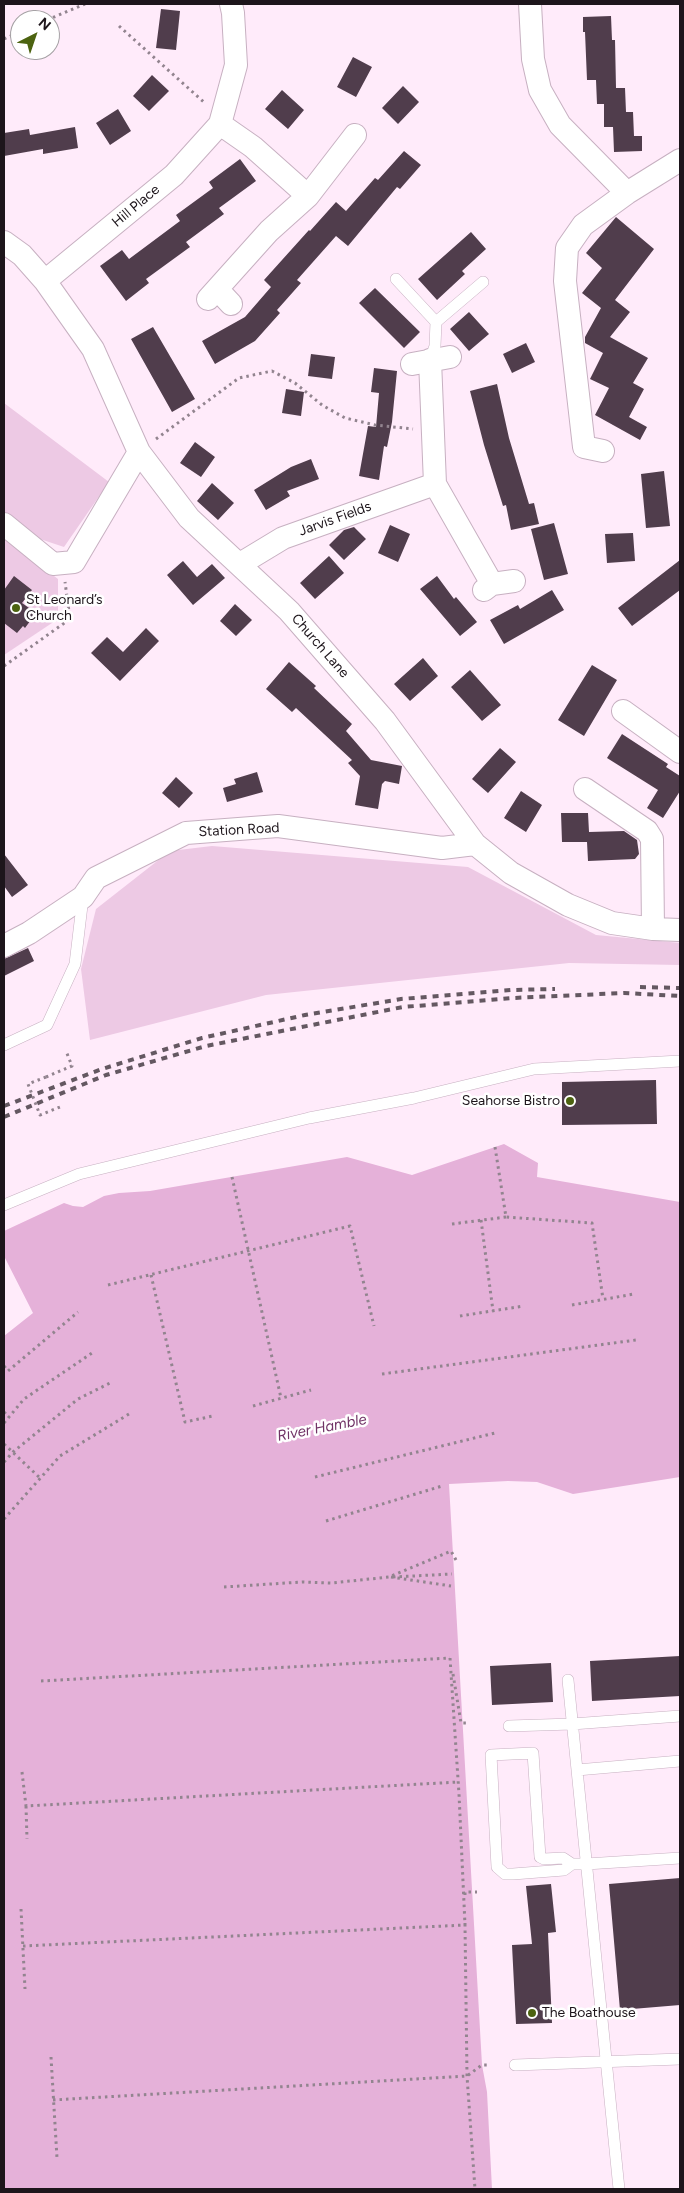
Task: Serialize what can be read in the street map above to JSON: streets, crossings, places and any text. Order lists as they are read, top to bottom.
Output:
{
  "streets": {
    "street": [
      "Hill Place",
      "Jarvis Fields",
      "Church Lane",
      "Station Road"
    ]
  },
  "crossings": [
    ["Jarvis Fields", "Church Lane"],
    ["Church Lane", "Station Road"]
  ],
  "water": ["River Hamble"],
  "places": ["St Leonard’s Church", "Seahorse Bistro", "The Boathouse"],
  "north": "top right"
}
